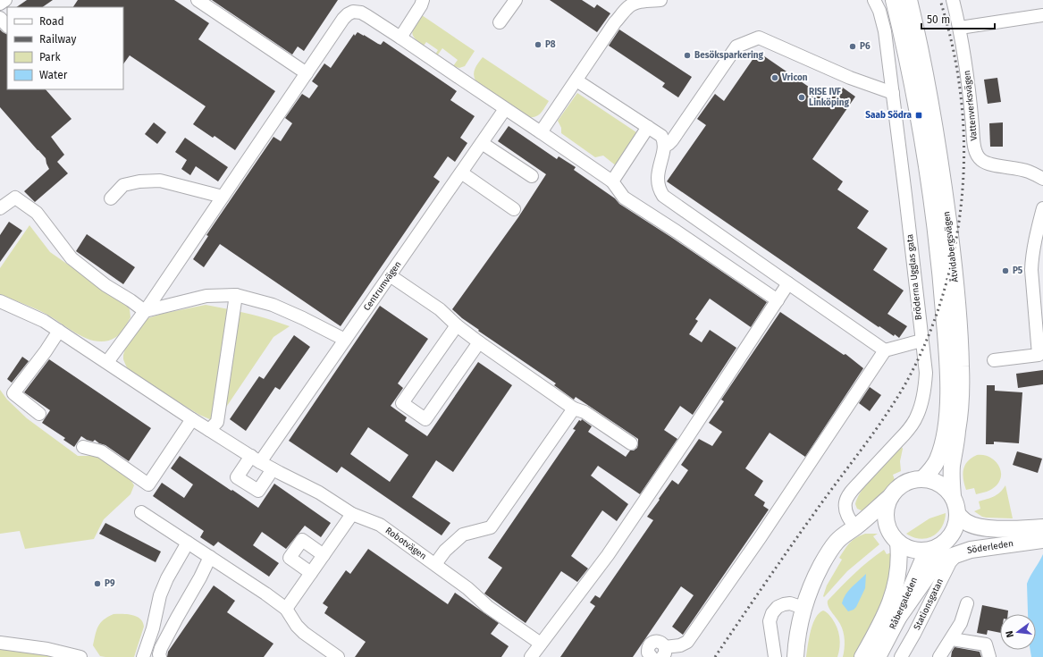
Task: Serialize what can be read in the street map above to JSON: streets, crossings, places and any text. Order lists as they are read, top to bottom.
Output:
{
  "streets": {
    "main road": ["Åtvidabergsvägen", "Söderleden", "Råbergaleden"],
    "street": [
      "Vattenverksvägen",
      "Bröderna Ugglas gata",
      "Centrumvägen",
      "Robotvägen",
      "Stationsgatan"
    ]
  },
  "crossings": [
    ["Åtvidabergsvägen", "Söderleden"],
    ["Åtvidabergsvägen", "Råbergaleden"],
    ["Centrumvägen", "Robotvägen"],
    ["Söderleden", "Råbergaleden"],
    ["Söderleden", "Stationsgatan"]
  ],
  "places": {
    "other": [
      "P8",
      "P6",
      "Besöksparkering",
      "Vricon",
      "RISE IVF Linköping",
      "P5",
      "P9"
    ],
    "transit": ["Saab Södra"]
  },
  "legend": [
    "Road",
    "Railway",
    "Park",
    "Water"
  ],
  "scale_bar": "50 m",
  "north": "left"
}
